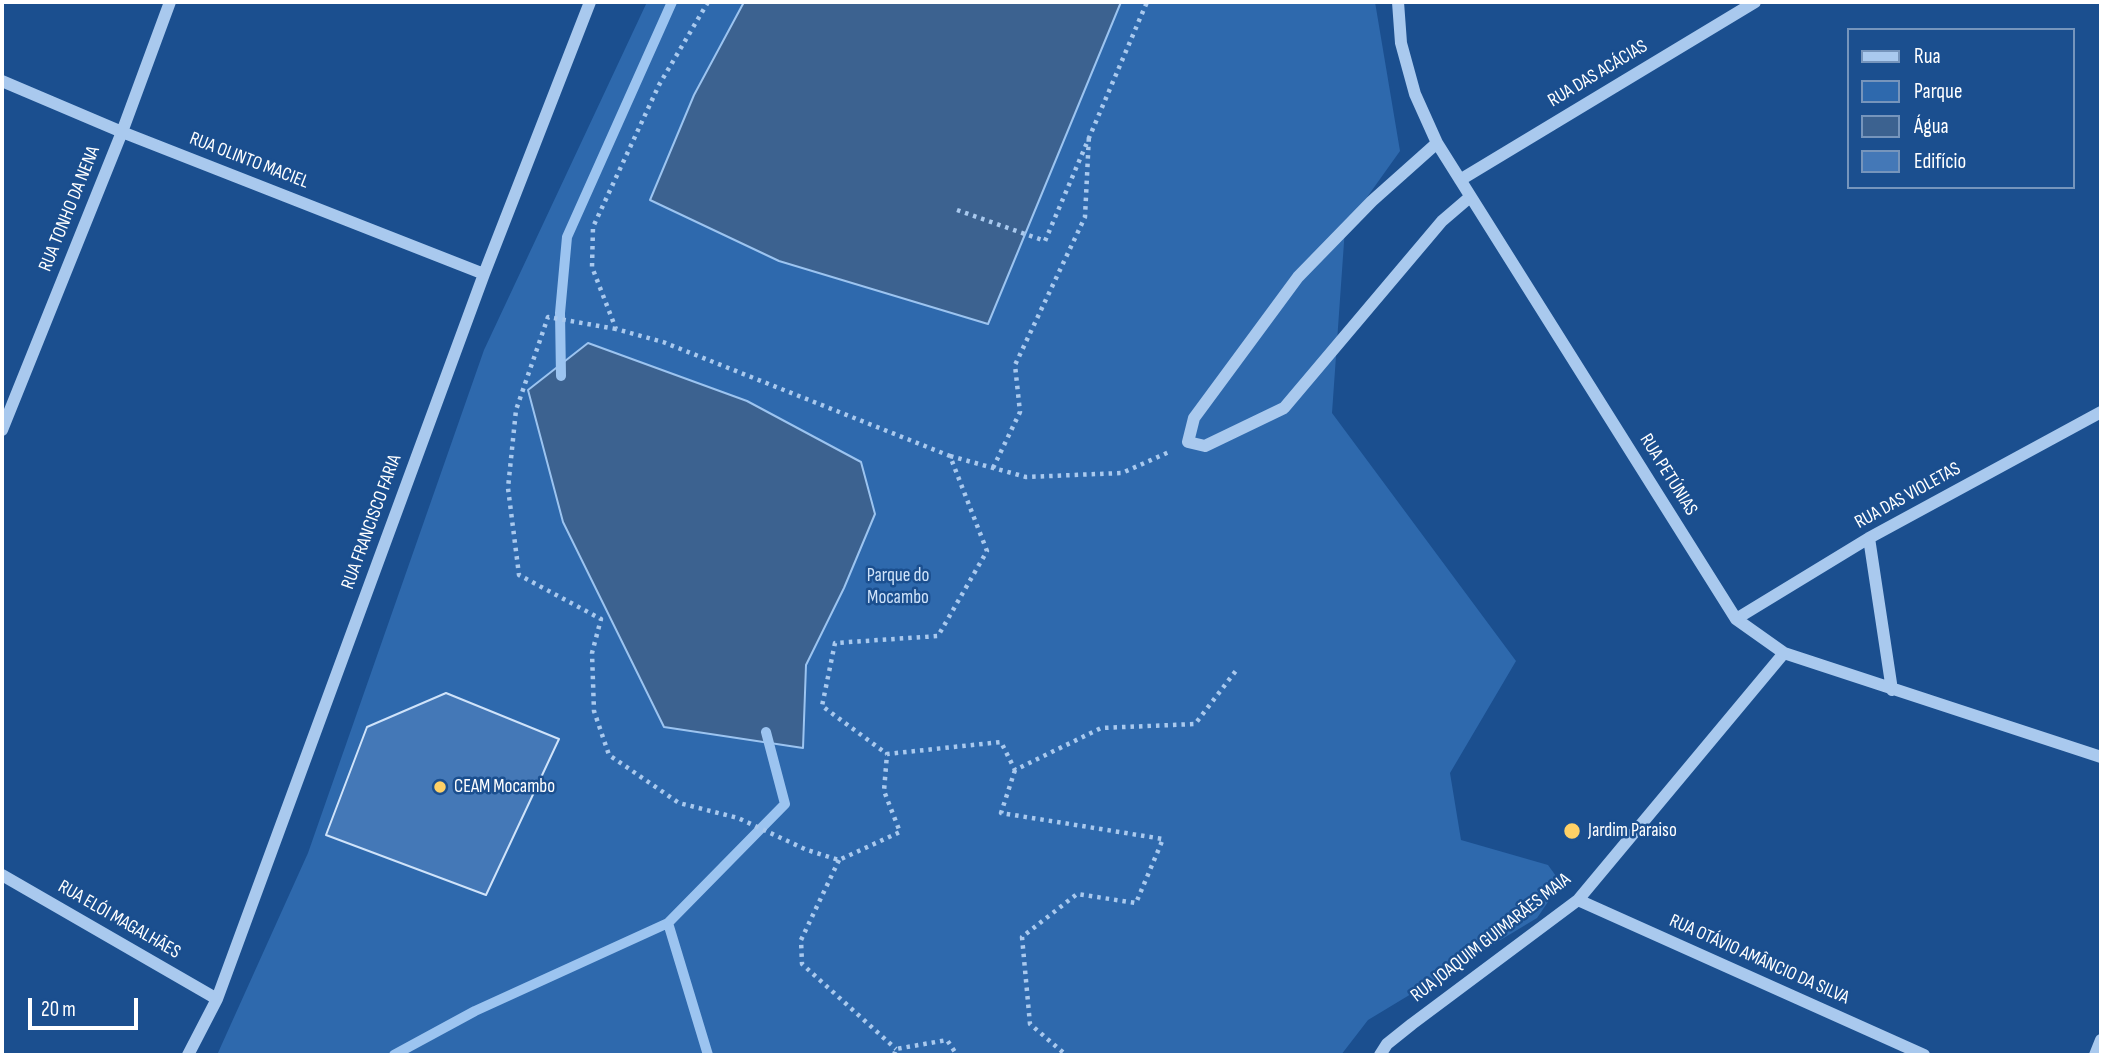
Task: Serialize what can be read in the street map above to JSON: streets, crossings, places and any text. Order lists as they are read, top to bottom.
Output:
{
  "streets": {
    "street": [
      "RUA DAS ACÁCIAS",
      "RUA OLINTO MACIEL",
      "RUA TONHO DA NENA",
      "RUA PETÚNIAS",
      "RUA DAS VIOLETAS",
      "RUA FRANCISCO FARIA",
      "RUA ELÓI MAGALHÃES",
      "RUA JOAQUIM GUIMARÃES MAIA",
      "RUA OTÁVIO AMÂNCIO DA SILVA"
    ]
  },
  "crossings": [
    ["RUA DAS ACÁCIAS", "RUA PETÚNIAS"],
    ["RUA OLINTO MACIEL", "RUA TONHO DA NENA"],
    ["RUA OLINTO MACIEL", "RUA FRANCISCO FARIA"],
    ["RUA PETÚNIAS", "RUA DAS VIOLETAS"],
    ["RUA PETÚNIAS", "RUA JOAQUIM GUIMARÃES MAIA"],
    ["RUA FRANCISCO FARIA", "RUA ELÓI MAGALHÃES"],
    ["RUA JOAQUIM GUIMARÃES MAIA", "RUA OTÁVIO AMÂNCIO DA SILVA"]
  ],
  "parks": ["Parque do Mocambo"],
  "places": ["CEAM Mocambo", "Jardim Paraiso"],
  "legend": [
    "Rua",
    "Parque",
    "Água",
    "Edifício"
  ],
  "scale_bar": "20 m"
}
